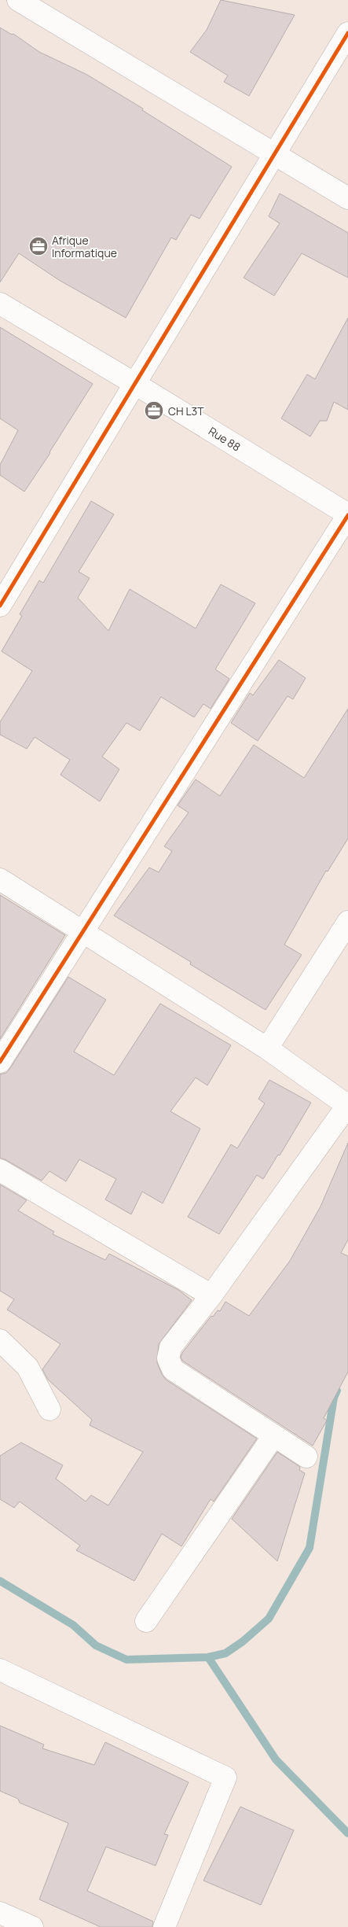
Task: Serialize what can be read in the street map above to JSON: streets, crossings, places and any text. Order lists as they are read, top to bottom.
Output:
{
  "streets": {
    "street": ["Rue 88"]
  },
  "places": {
    "office": ["Afrique Informatique", "CH L3T"]
  }
}
